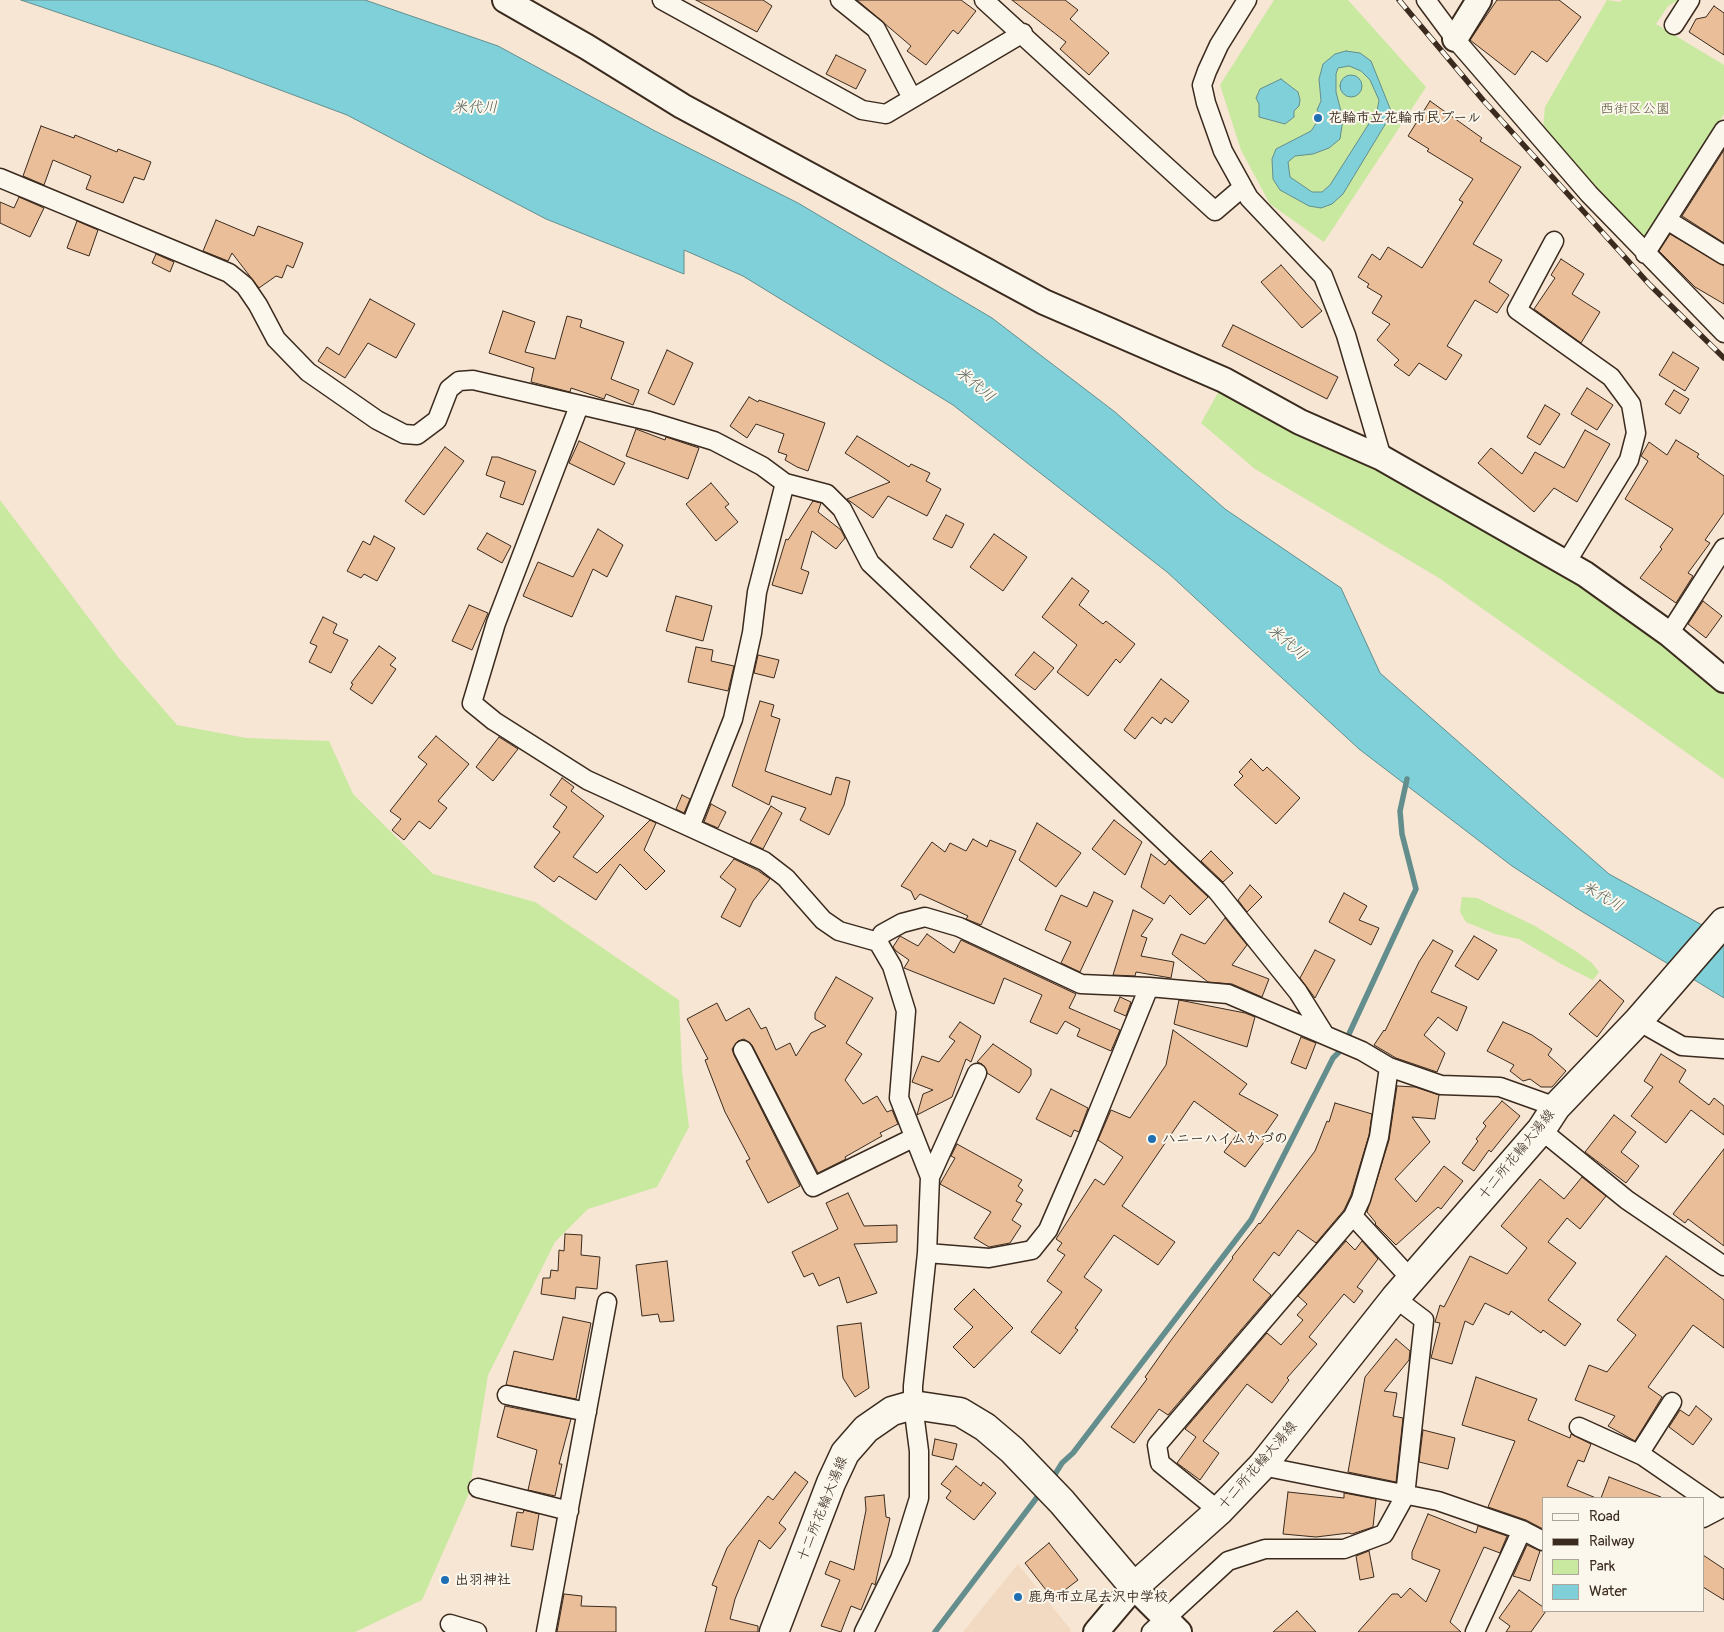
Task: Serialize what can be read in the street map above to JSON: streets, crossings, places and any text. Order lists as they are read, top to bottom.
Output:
{
  "streets": {
    "main road": ["十二所花輪大湯線"]
  },
  "water": ["米代川"],
  "parks": ["西街区公園"],
  "places": [
    "花輪市立花輪市民プール",
    "ハニーハイムかづの",
    "出羽神社",
    "鹿角市立尾去沢中学校"
  ],
  "legend": [
    "Road",
    "Railway",
    "Park",
    "Water"
  ]
}
